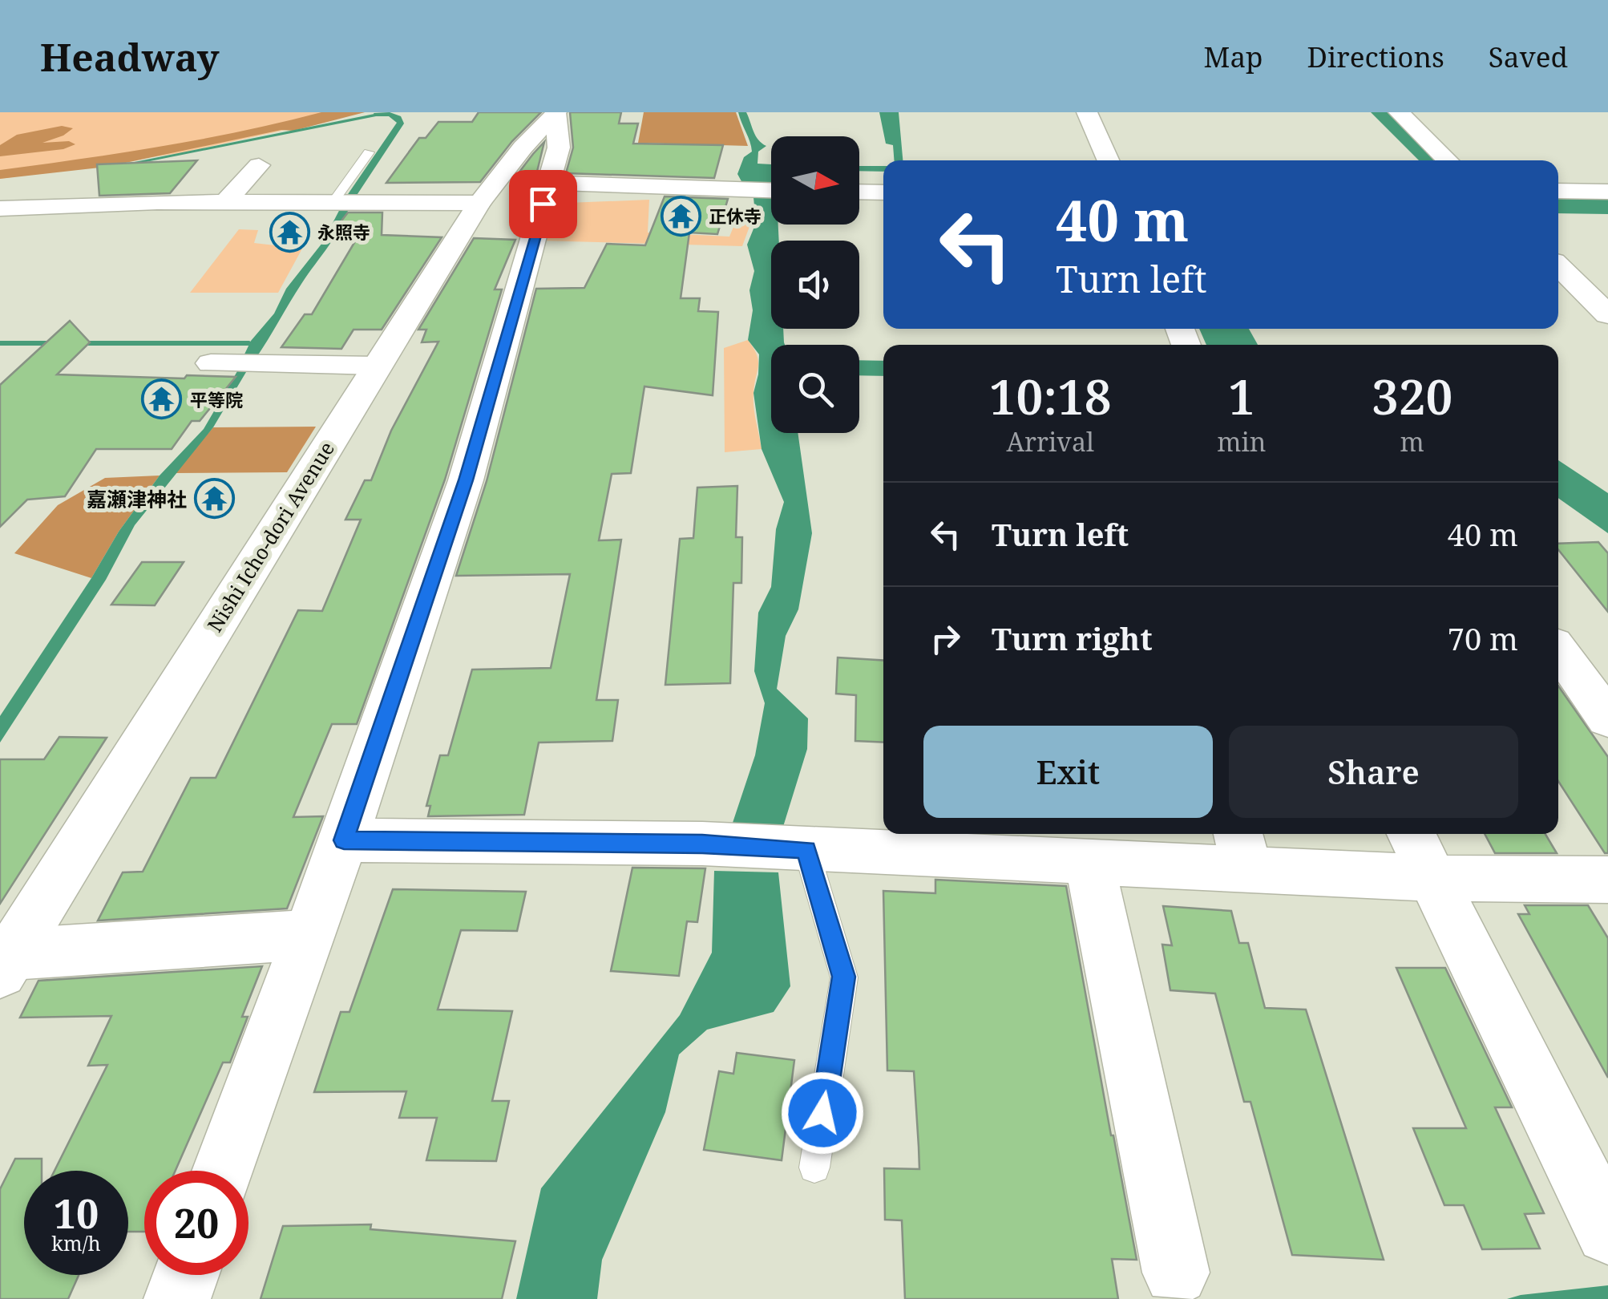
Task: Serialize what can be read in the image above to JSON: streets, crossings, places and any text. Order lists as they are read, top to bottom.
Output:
{
  "streets": {
    "main road": ["Nishi Icho-dori Avenue"]
  },
  "places": {
    "temple": [
      "正休寺",
      "永照寺",
      "平等院",
      "嘉瀬津神社"
    ]
  },
  "north": "right",
  "page": {
    "header": "Headway",
    "nav": ["Map", "Directions", "Saved"],
    "turn": ["40 m", "Turn left"],
    "eta": [
      "10:18",
      "Arrival",
      "1",
      "min",
      "320",
      "m"
    ],
    "list": [
      {
        "name": "Turn left",
        "value": "40 m"
      },
      {
        "name": "Turn right",
        "value": "70 m"
      }
    ],
    "buttons": ["Exit", "Share"],
    "speed": "10 km/h",
    "limit": "20"
  }
}
